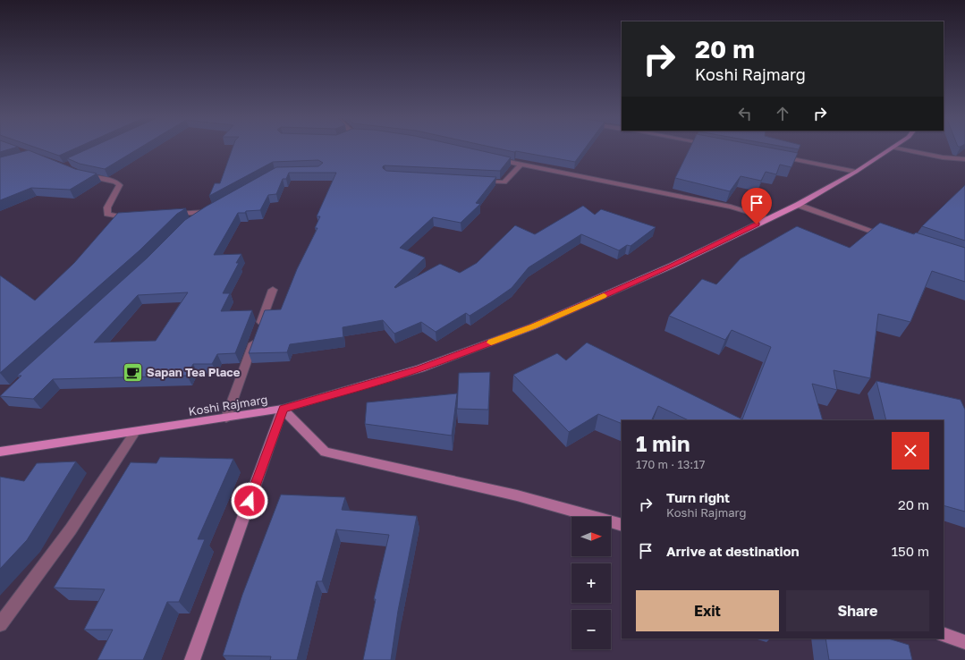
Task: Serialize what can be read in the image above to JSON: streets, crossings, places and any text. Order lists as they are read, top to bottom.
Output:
{
  "streets": {
    "main road": ["Koshi Rajmarg"]
  },
  "places": {
    "cafe": ["Sapan Tea Place"]
  },
  "north": "right",
  "page": {
    "turn": ["20 m", "Koshi Rajmarg"],
    "heading": ["1 min", "170 m · 13:17"],
    "list": [
      {
        "name": "Turn right",
        "note": "Koshi Rajmarg",
        "value": "20 m"
      },
      {
        "name": "Arrive at destination",
        "value": "150 m"
      }
    ],
    "map_buttons": ["+", "−"],
    "buttons": ["Exit", "Share"]
  }
}
